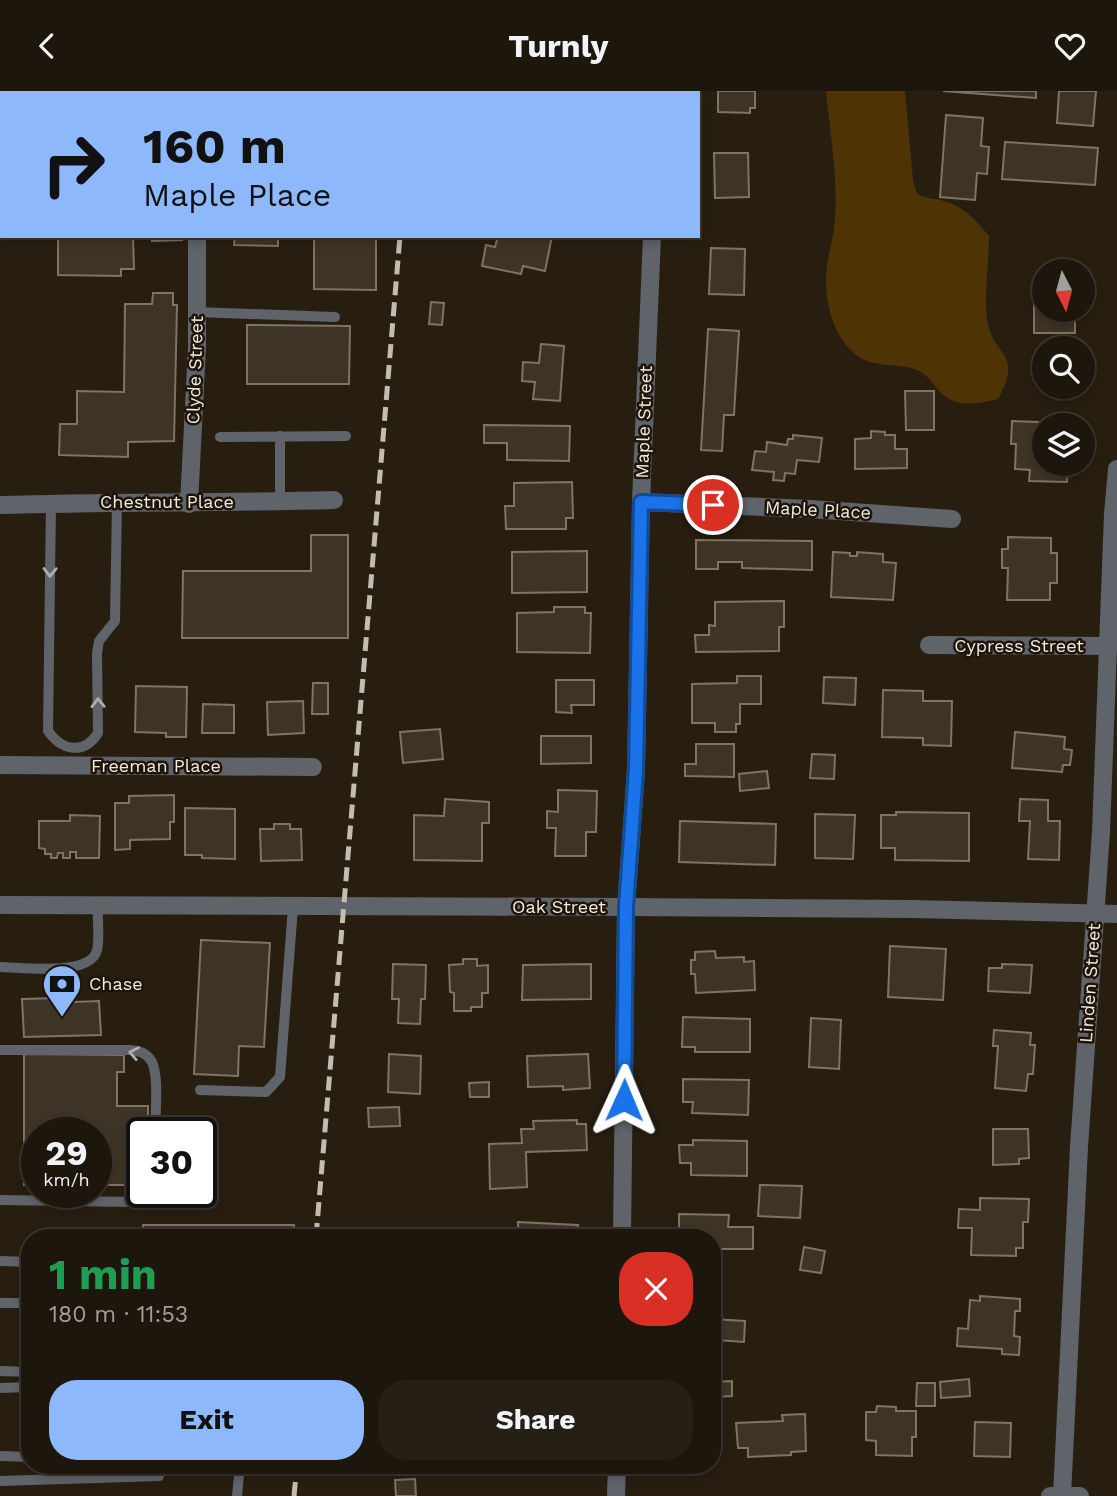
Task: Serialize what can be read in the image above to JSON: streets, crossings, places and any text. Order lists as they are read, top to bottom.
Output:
{
  "streets": {
    "street": [
      "Clyde Street",
      "Maple Street",
      "Chestnut Place",
      "Maple Place",
      "Cypress Street",
      "Freeman Place",
      "Oak Street",
      "Linden Street"
    ]
  },
  "crossings": [
    ["Clyde Street", "Chestnut Place"],
    ["Maple Street", "Maple Place"],
    ["Maple Street", "Oak Street"],
    ["Cypress Street", "Linden Street"],
    ["Oak Street", "Linden Street"]
  ],
  "places": {
    "bank": ["Chase"]
  },
  "north": "bottom",
  "page": {
    "header": "Turnly",
    "turn": ["160 m", "Maple Place"],
    "speed": "29 km/h",
    "limit": "30",
    "heading": ["1 min", "180 m · 11:53"],
    "buttons": ["Exit", "Share"]
  }
}
